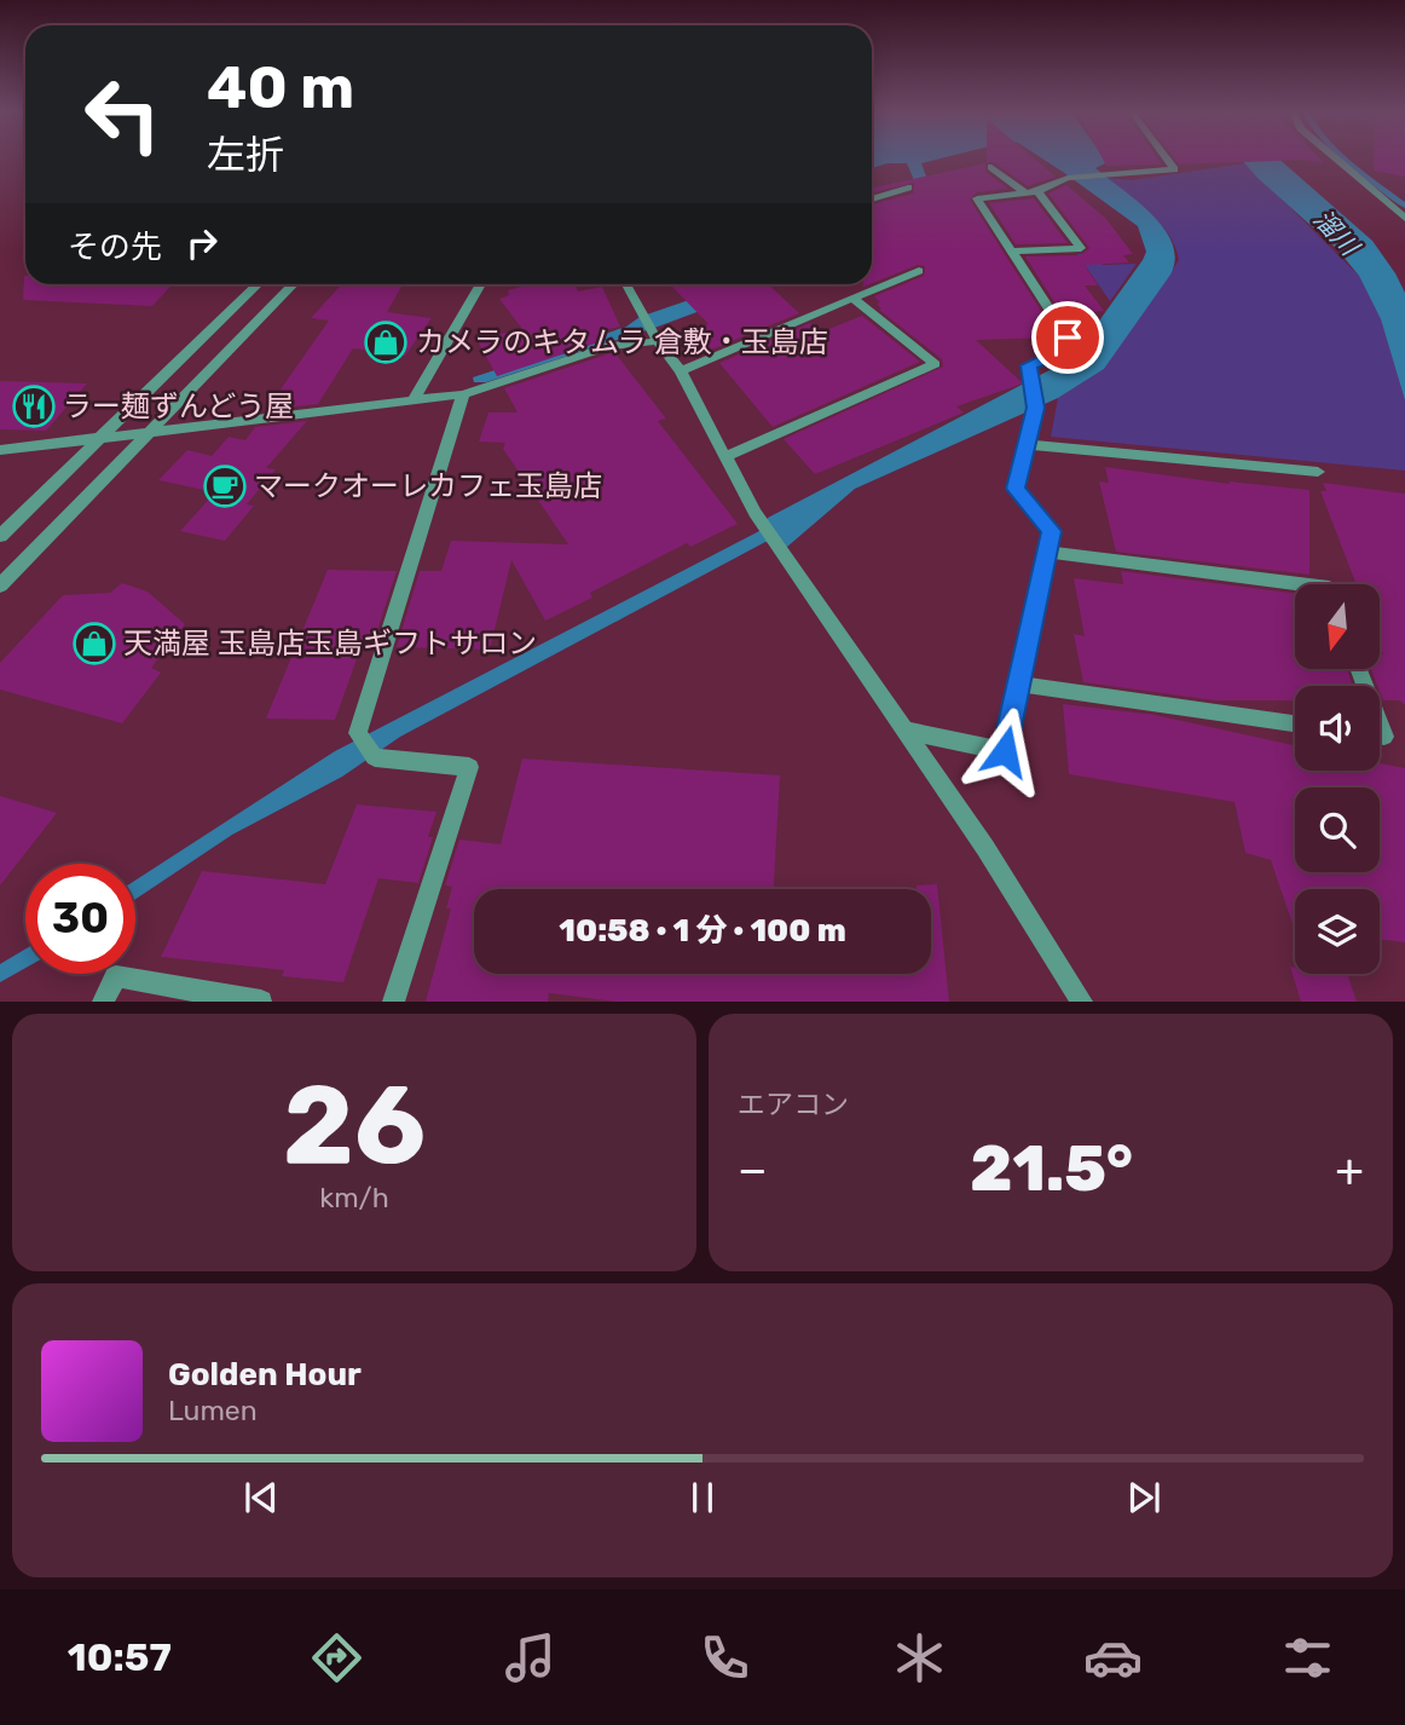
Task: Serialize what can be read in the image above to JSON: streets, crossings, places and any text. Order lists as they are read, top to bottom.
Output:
{
  "water": ["溜川"],
  "places": {
    "shop": ["カメラのキタムラ 倉敷・玉島店", "天満屋 玉島店玉島ギフトサロン"],
    "restaurant": ["ラー麺ずんどう屋"],
    "cafe": ["マークオーレカフェ玉島店"]
  },
  "north": "bottom",
  "page": {
    "turn": ["40 m", "左折"],
    "then": "その先",
    "limit": "30",
    "trip": "10:58 · 1 分 · 100 m",
    "tile": [
      ["26", "km/h"],
      "エアコン"
    ],
    "heat": ["−", "21.5°", "+"],
    "song": ["Golden Hour", "Lumen"],
    "tabs": "10:57"
  }
}
